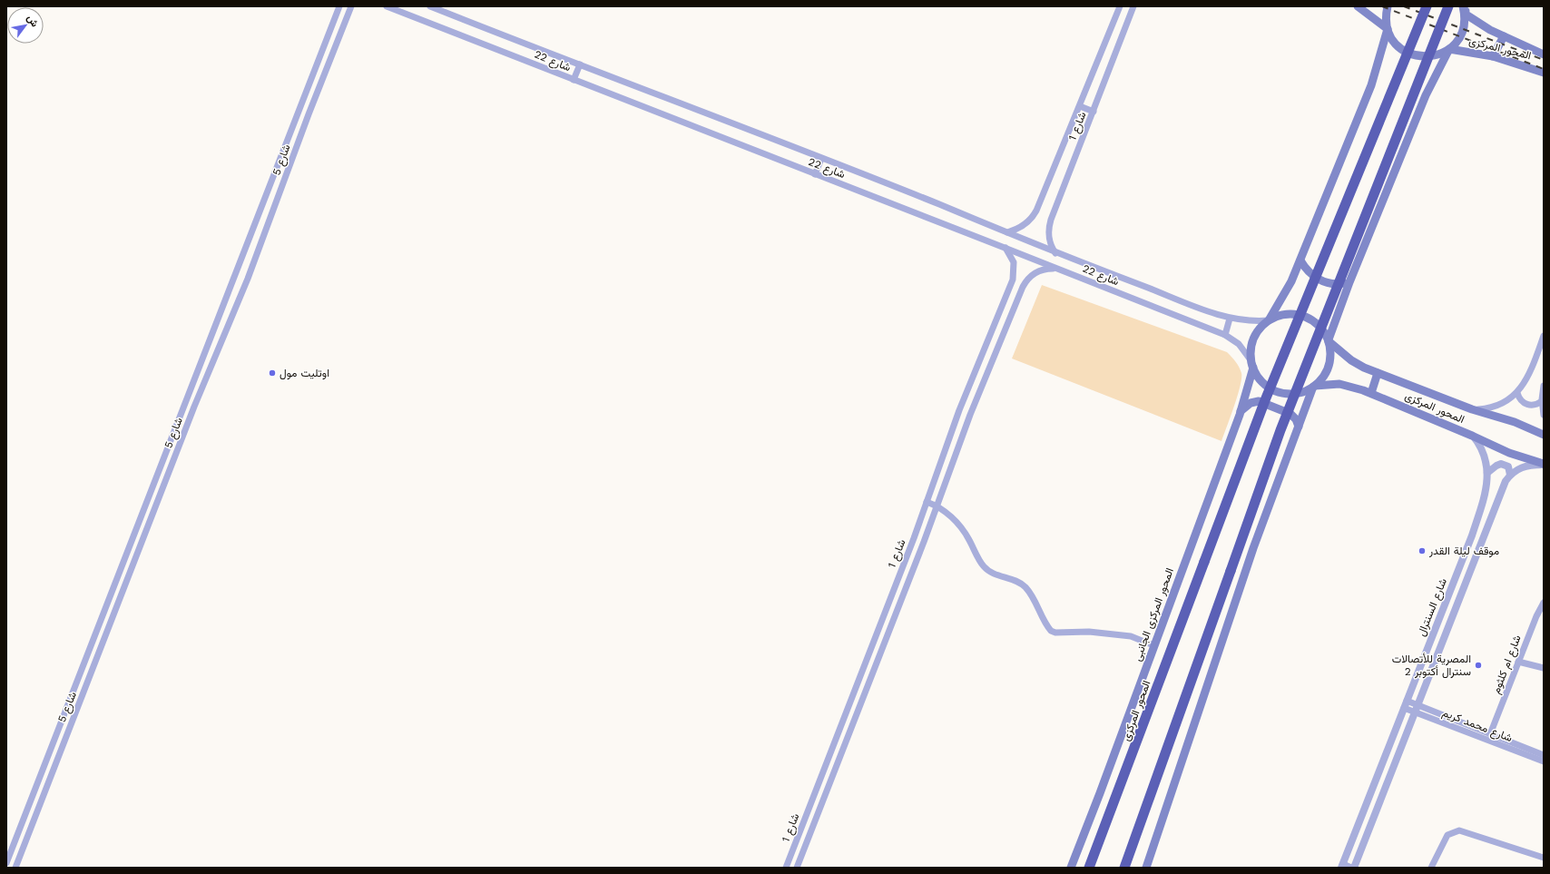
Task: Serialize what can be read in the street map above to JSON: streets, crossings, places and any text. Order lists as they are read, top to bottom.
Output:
{
  "streets": {
    "highway": ["المحور المركزى"],
    "main road": ["المحور المركزى الجانبى"],
    "street": [
      "شارع 22",
      "شارع 1",
      "شارع 5",
      "شارع السنترال",
      "شارع ام كلثوم",
      "شارع محمد كريم"
    ]
  },
  "crossings": [
    ["المحور المركزى", "شارع 22"],
    ["المحور المركزى", "شارع السنترال"],
    ["المحور المركزى", "المحور المركزى الجانبى"],
    ["شارع 22", "شارع 1"],
    ["شارع 22", "المحور المركزى الجانبى"],
    ["شارع السنترال", "شارع محمد كريم"],
    ["شارع ام كلثوم", "شارع محمد كريم"]
  ],
  "places": ["اوتليت مول", "موقف ليلة القدر", "المصرية للأتصالات سنترال أكتوبر 2"],
  "north": "top right"
}
